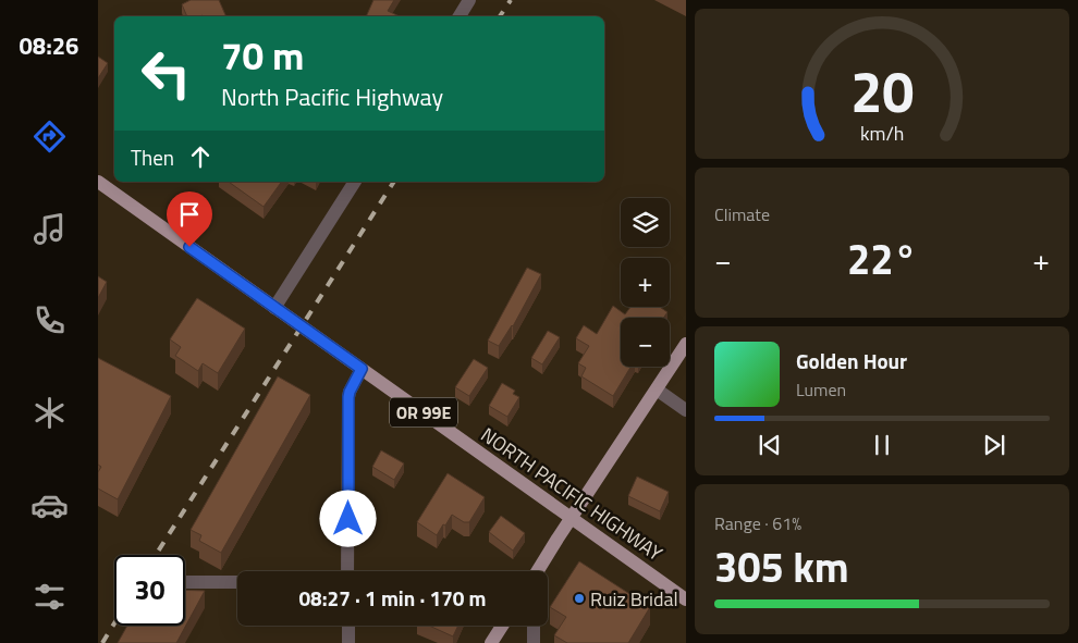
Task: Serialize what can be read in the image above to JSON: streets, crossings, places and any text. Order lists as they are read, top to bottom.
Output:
{
  "streets": {
    "main road": ["OR 99E", "NORTH PACIFIC HIGHWAY"]
  },
  "crossings": [
    ["OR 99E", "NORTH PACIFIC HIGHWAY"]
  ],
  "places": ["Ruiz Bridal"],
  "page": {
    "tabs": "08:26",
    "turn": ["70 m", "North Pacific Highway"],
    "then": "Then",
    "tile": [
      "Climate",
      ["Range · 61%", "305 km"]
    ],
    "map_buttons": ["+", "−"],
    "heat": ["−", "22°", "+"],
    "song": ["Golden Hour", "Lumen"],
    "limit": "30",
    "trip": "08:27 · 1 min · 170 m",
    "gauge": ["20", "km/h"]
  }
}
